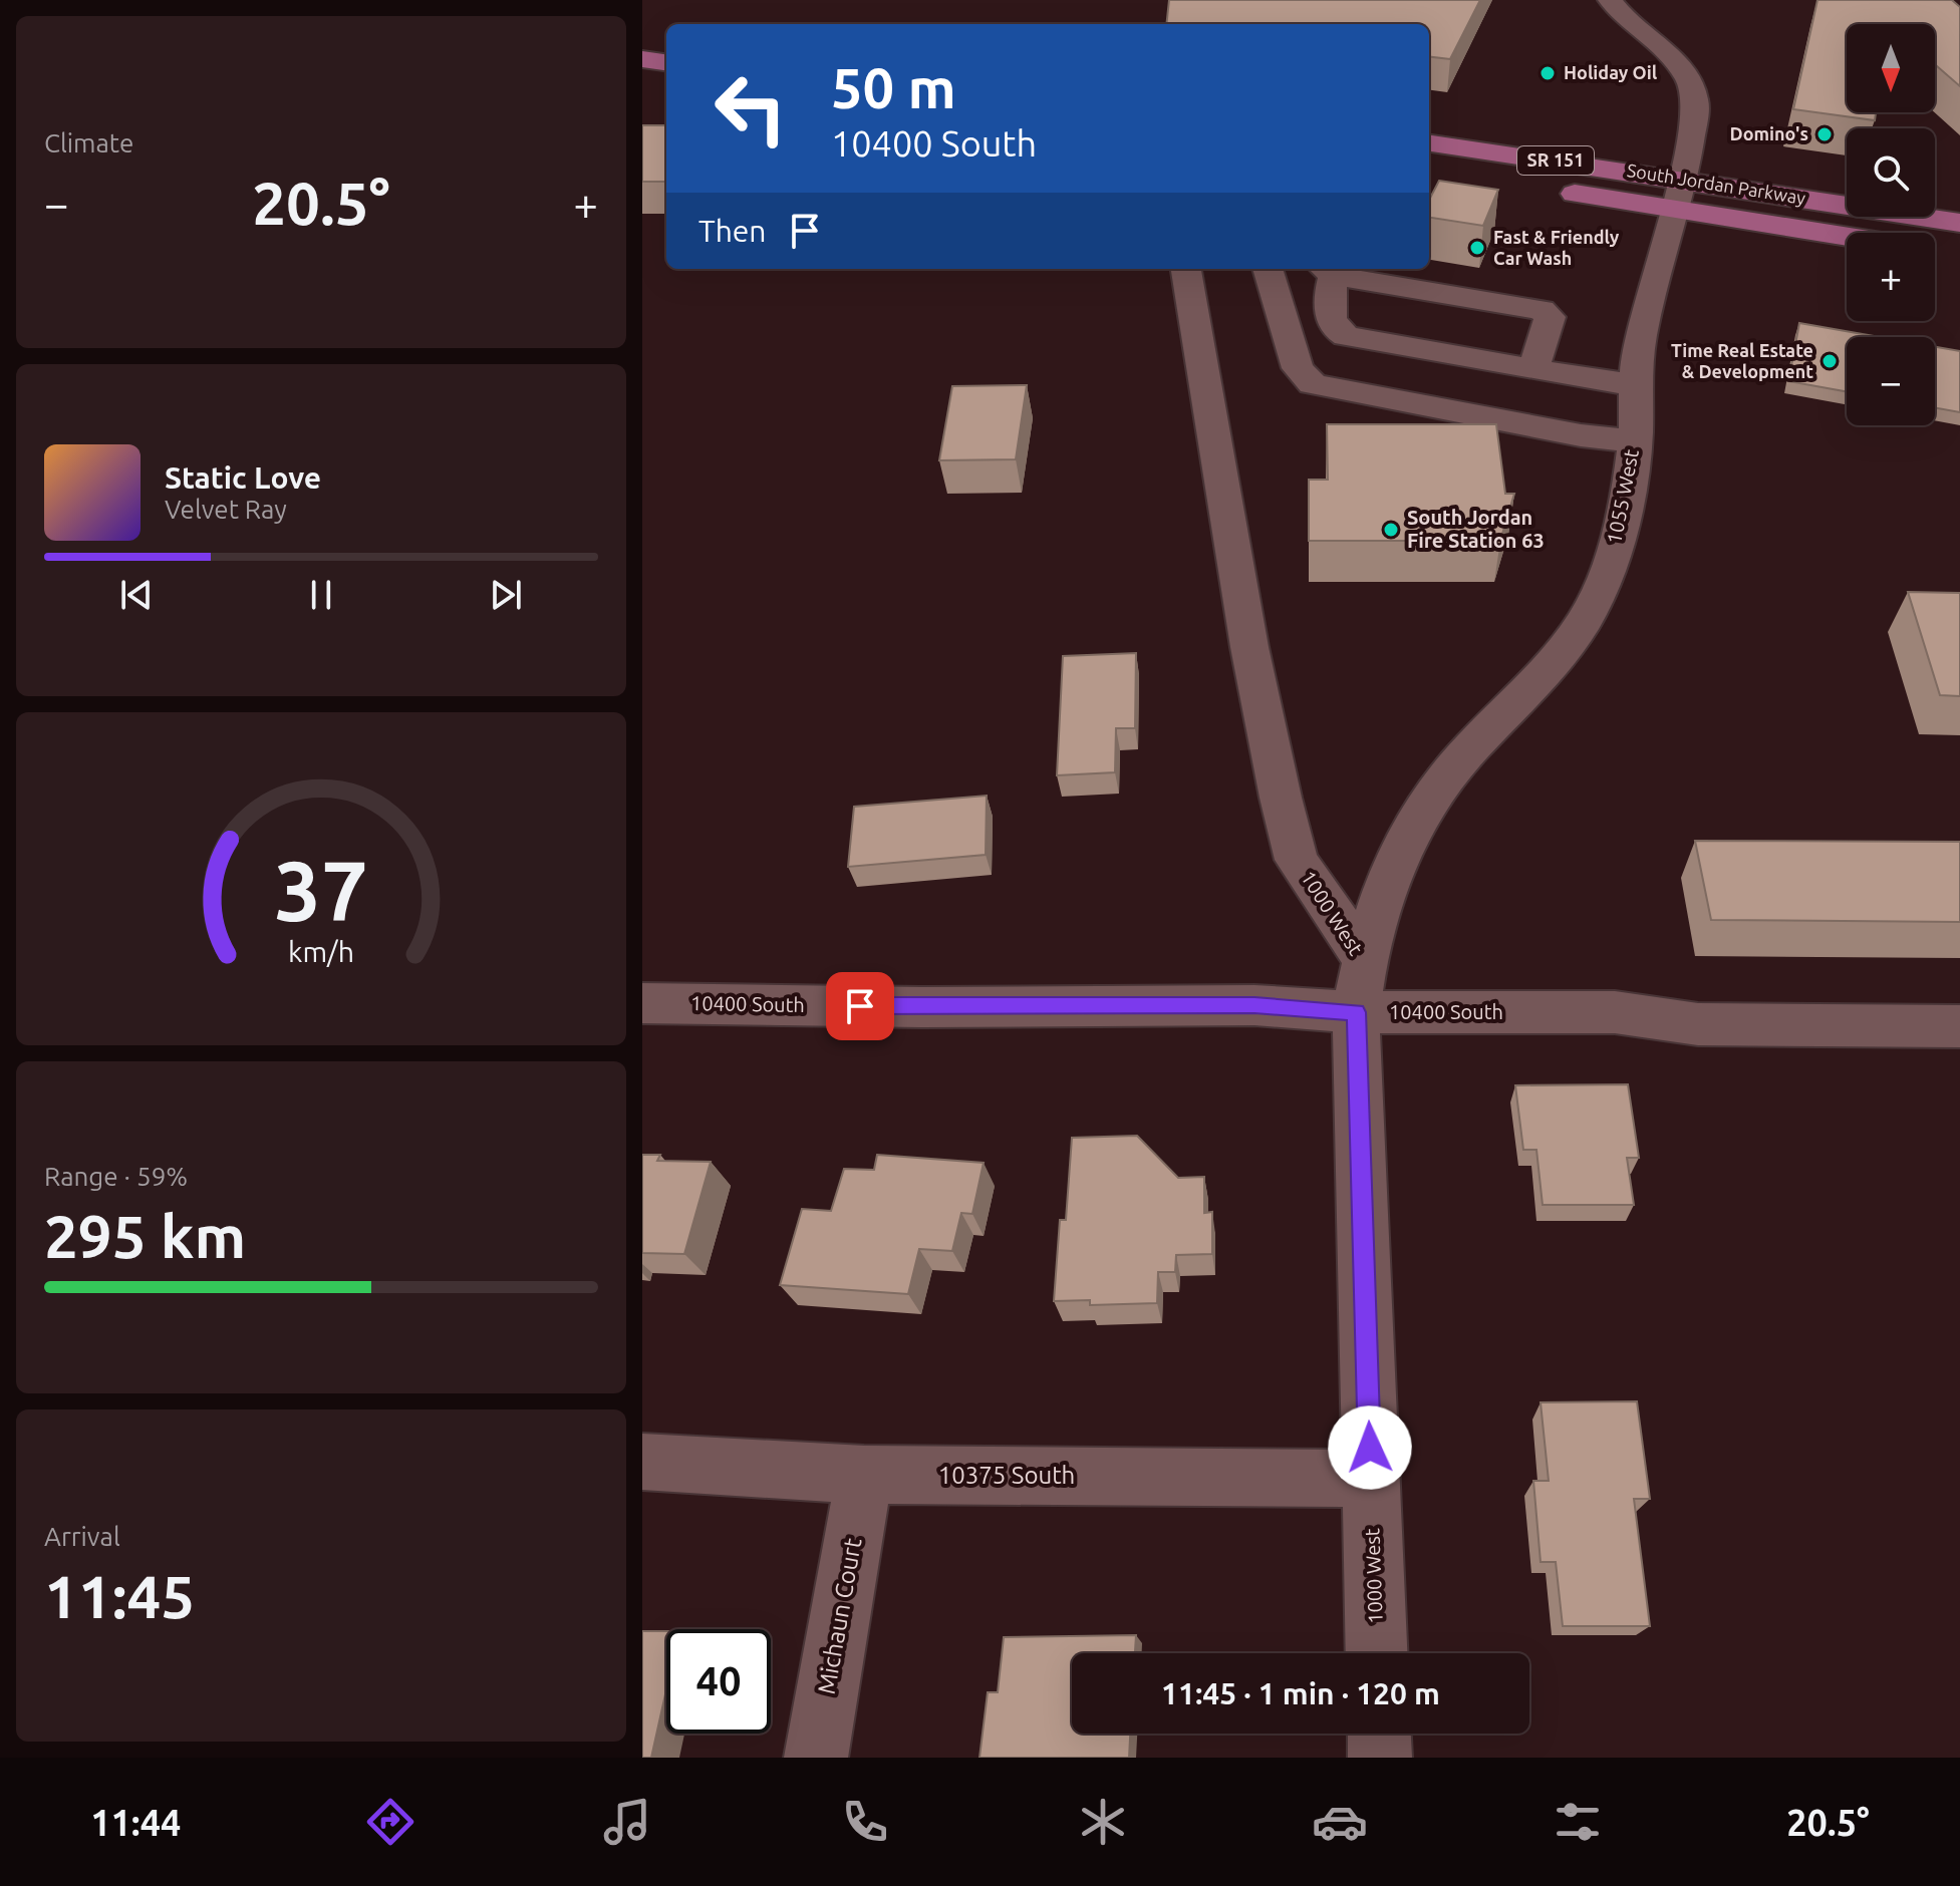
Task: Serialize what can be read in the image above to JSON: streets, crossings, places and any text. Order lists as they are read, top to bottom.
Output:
{
  "streets": {
    "main road": ["SR 151", "South Jordan Parkway"],
    "street": [
      "1055 West",
      "1000 West",
      "10400 South",
      "10375 South",
      "Michaun Court"
    ]
  },
  "crossings": [
    ["South Jordan Parkway", "1055 West"],
    ["1055 West", "1000 West"],
    ["1000 West", "10400 South"],
    ["1000 West", "10375 South"],
    ["10375 South", "Michaun Court"]
  ],
  "places": [
    "Holiday Oil",
    "Domino's",
    "Fast & Friendly Car Wash",
    "Time Real Estate & Development",
    "South Jordan Fire Station 63"
  ],
  "north": "bottom",
  "page": {
    "tile": [
      "Climate",
      ["Range · 59%", "295 km"],
      ["Arrival", "11:45"]
    ],
    "map_buttons": ["+", "−"],
    "turn": ["50 m", "10400 South"],
    "heat": ["−", "20.5°", "+"],
    "then": "Then",
    "song": ["Static Love", "Velvet Ray"],
    "limit": "40",
    "trip": "11:45 · 1 min · 120 m",
    "tabs": ["11:44", "20.5°"],
    "gauge": ["37", "km/h"]
  }
}
